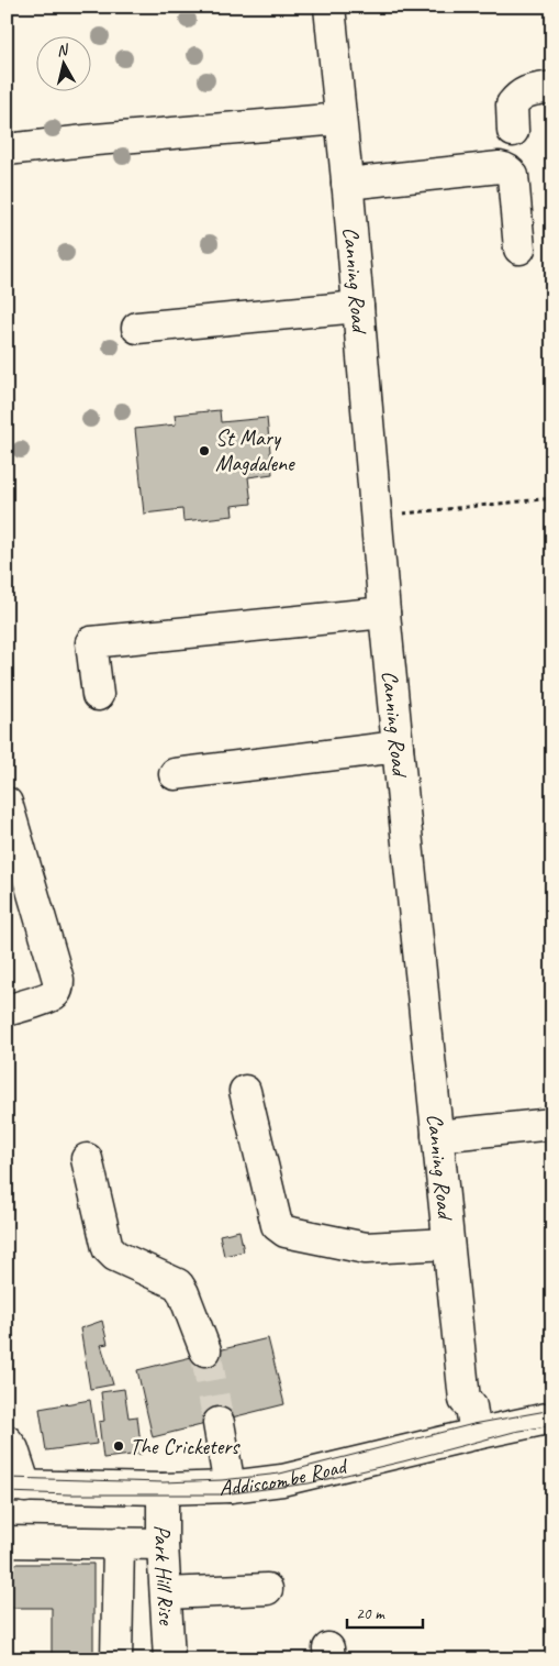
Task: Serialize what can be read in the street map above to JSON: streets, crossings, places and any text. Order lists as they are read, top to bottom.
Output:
{
  "streets": {
    "street": ["Canning Road", "Addiscombe Road", "Park Hill Rise"]
  },
  "crossings": [
    ["Canning Road", "Addiscombe Road"],
    ["Addiscombe Road", "Park Hill Rise"]
  ],
  "places": ["St Mary Magdalene", "The Cricketers"],
  "scale_bar": "20 m",
  "north": "top"
}
